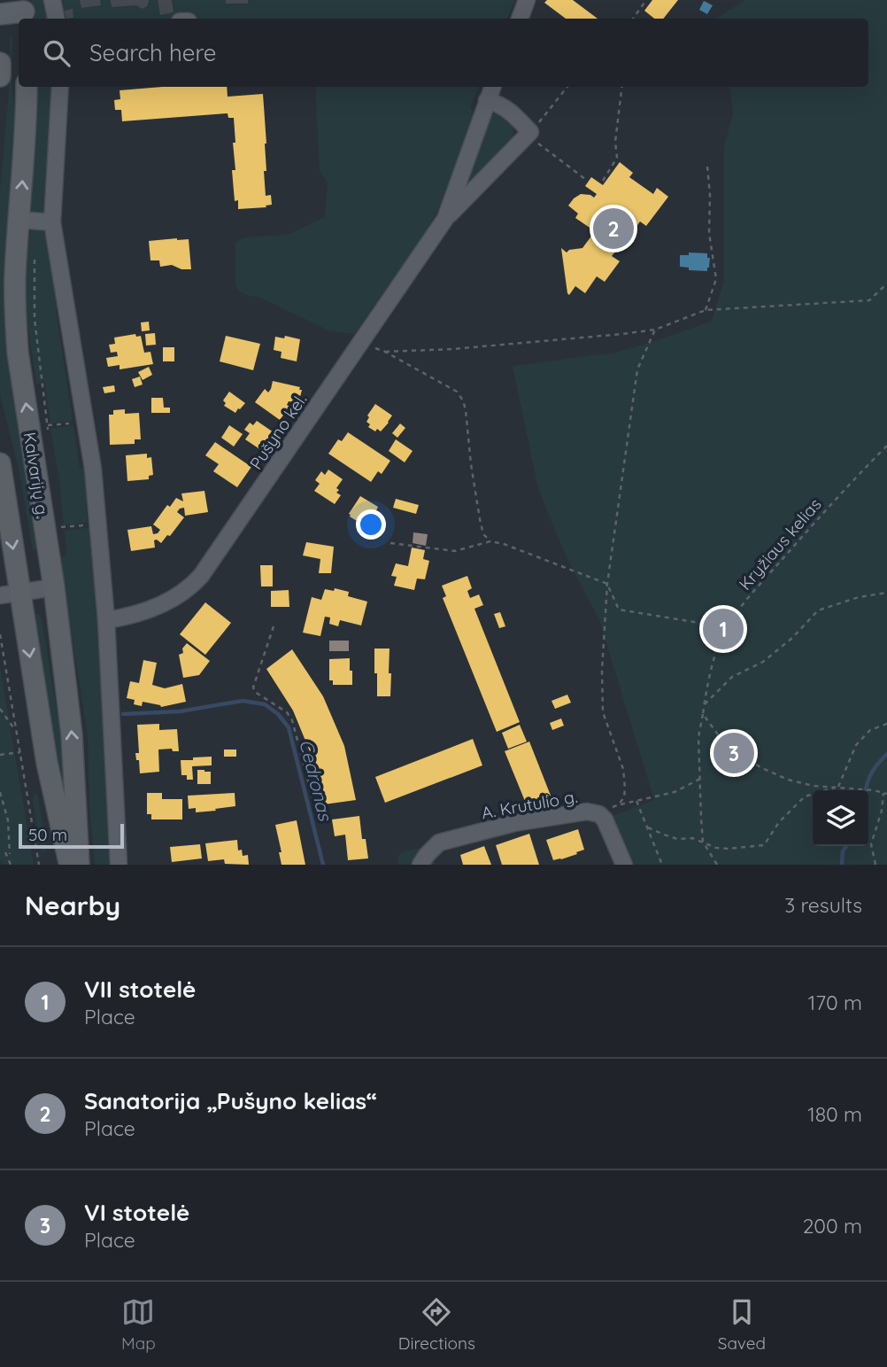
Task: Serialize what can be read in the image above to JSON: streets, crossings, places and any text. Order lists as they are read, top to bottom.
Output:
{
  "streets": {
    "main road": ["Kalvarijų g."],
    "street": ["Pušyno kel.", "A. Krutulio g."],
    "path": ["Kryžiaus kelias"]
  },
  "water": ["Cedronas"],
  "scale_bar": "50 m",
  "page": {
    "search": "Search here",
    "pins": ["2", "1", "3"],
    "scale": "50 m",
    "heading": ["Nearby", "3 results"],
    "list": [
      {
        "mark": "1",
        "name": "VII stotelė",
        "note": "Place",
        "value": "170 m"
      },
      {
        "mark": "2",
        "name": "Sanatorija „Pušyno kelias“",
        "note": "Place",
        "value": "180 m"
      },
      {
        "mark": "3",
        "name": "VI stotelė",
        "note": "Place",
        "value": "200 m"
      }
    ],
    "nav": ["Map", "Directions", "Saved"]
  }
}
